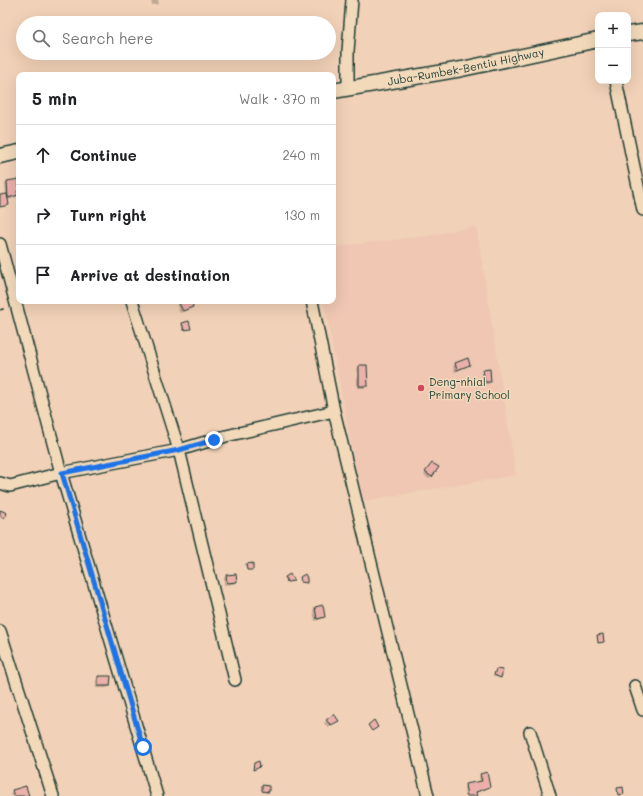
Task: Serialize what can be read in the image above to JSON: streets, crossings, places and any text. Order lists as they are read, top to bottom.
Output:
{
  "streets": {
    "main road": ["Juba-Rumbek-Bentiu Highway"]
  },
  "places": ["Deng-nhial Primary School"],
  "page": {
    "map_buttons": ["+", "−"],
    "search": "Search here",
    "heading": ["5 min", "Walk · 370 m"],
    "list": [
      ["Continue", "240 m"],
      ["Turn right", "130 m"],
      "Arrive at destination"
    ]
  }
}
